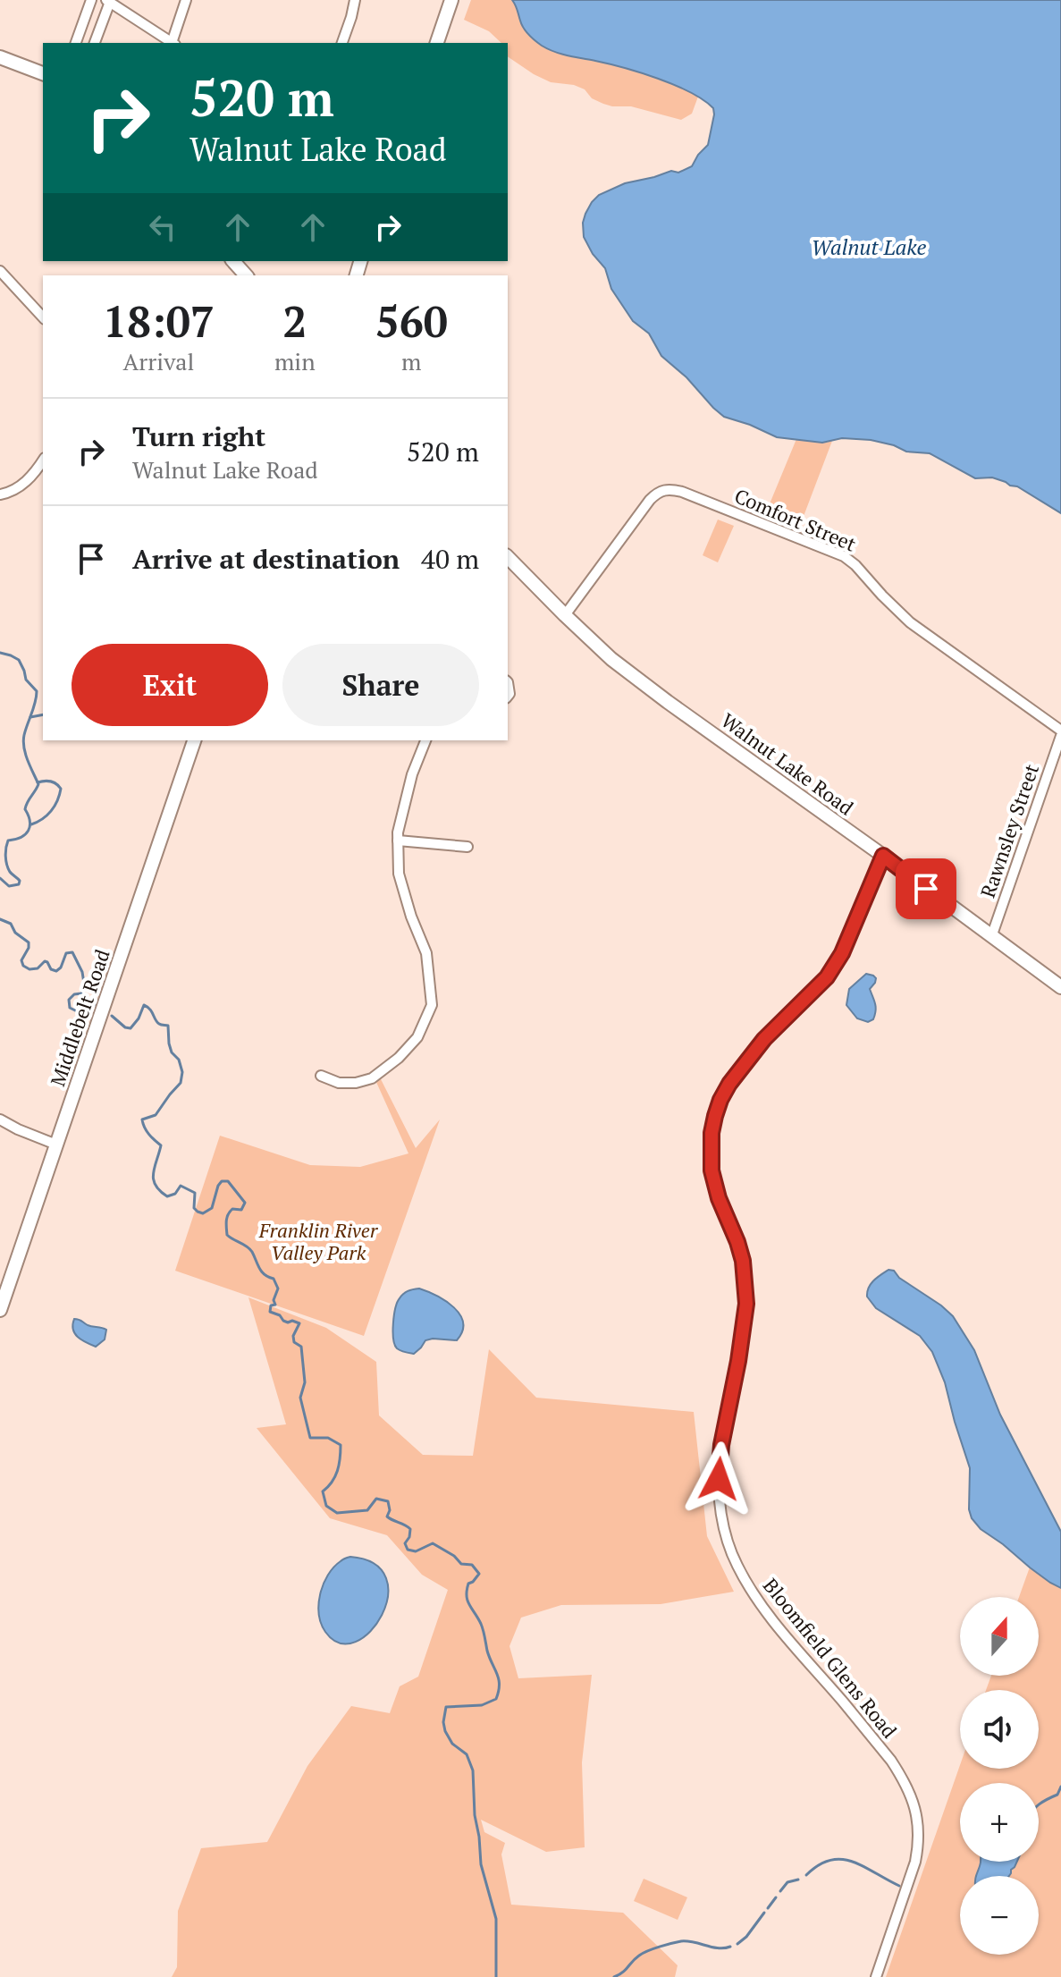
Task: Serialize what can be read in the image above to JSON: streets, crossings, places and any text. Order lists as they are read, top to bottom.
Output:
{
  "streets": {
    "street": [
      "Comfort Street",
      "Walnut Lake Road",
      "Rawnsley Street",
      "Middlebelt Road",
      "Bloomfield Glens Road"
    ]
  },
  "crossings": [
    ["Comfort Street", "Walnut Lake Road"],
    ["Comfort Street", "Rawnsley Street"],
    ["Walnut Lake Road", "Rawnsley Street"],
    ["Walnut Lake Road", "Bloomfield Glens Road"]
  ],
  "water": ["Walnut Lake"],
  "parks": ["Franklin River Valley Park"],
  "north": "top",
  "page": {
    "turn": ["520 m", "Walnut Lake Road"],
    "eta": [
      "18:07",
      "Arrival",
      "2",
      "min",
      "560",
      "m"
    ],
    "list": [
      {
        "name": "Turn right",
        "note": "Walnut Lake Road",
        "value": "520 m"
      },
      {
        "name": "Arrive at destination",
        "value": "40 m"
      }
    ],
    "buttons": ["Exit", "Share"],
    "map_buttons": ["+", "−"]
  }
}
